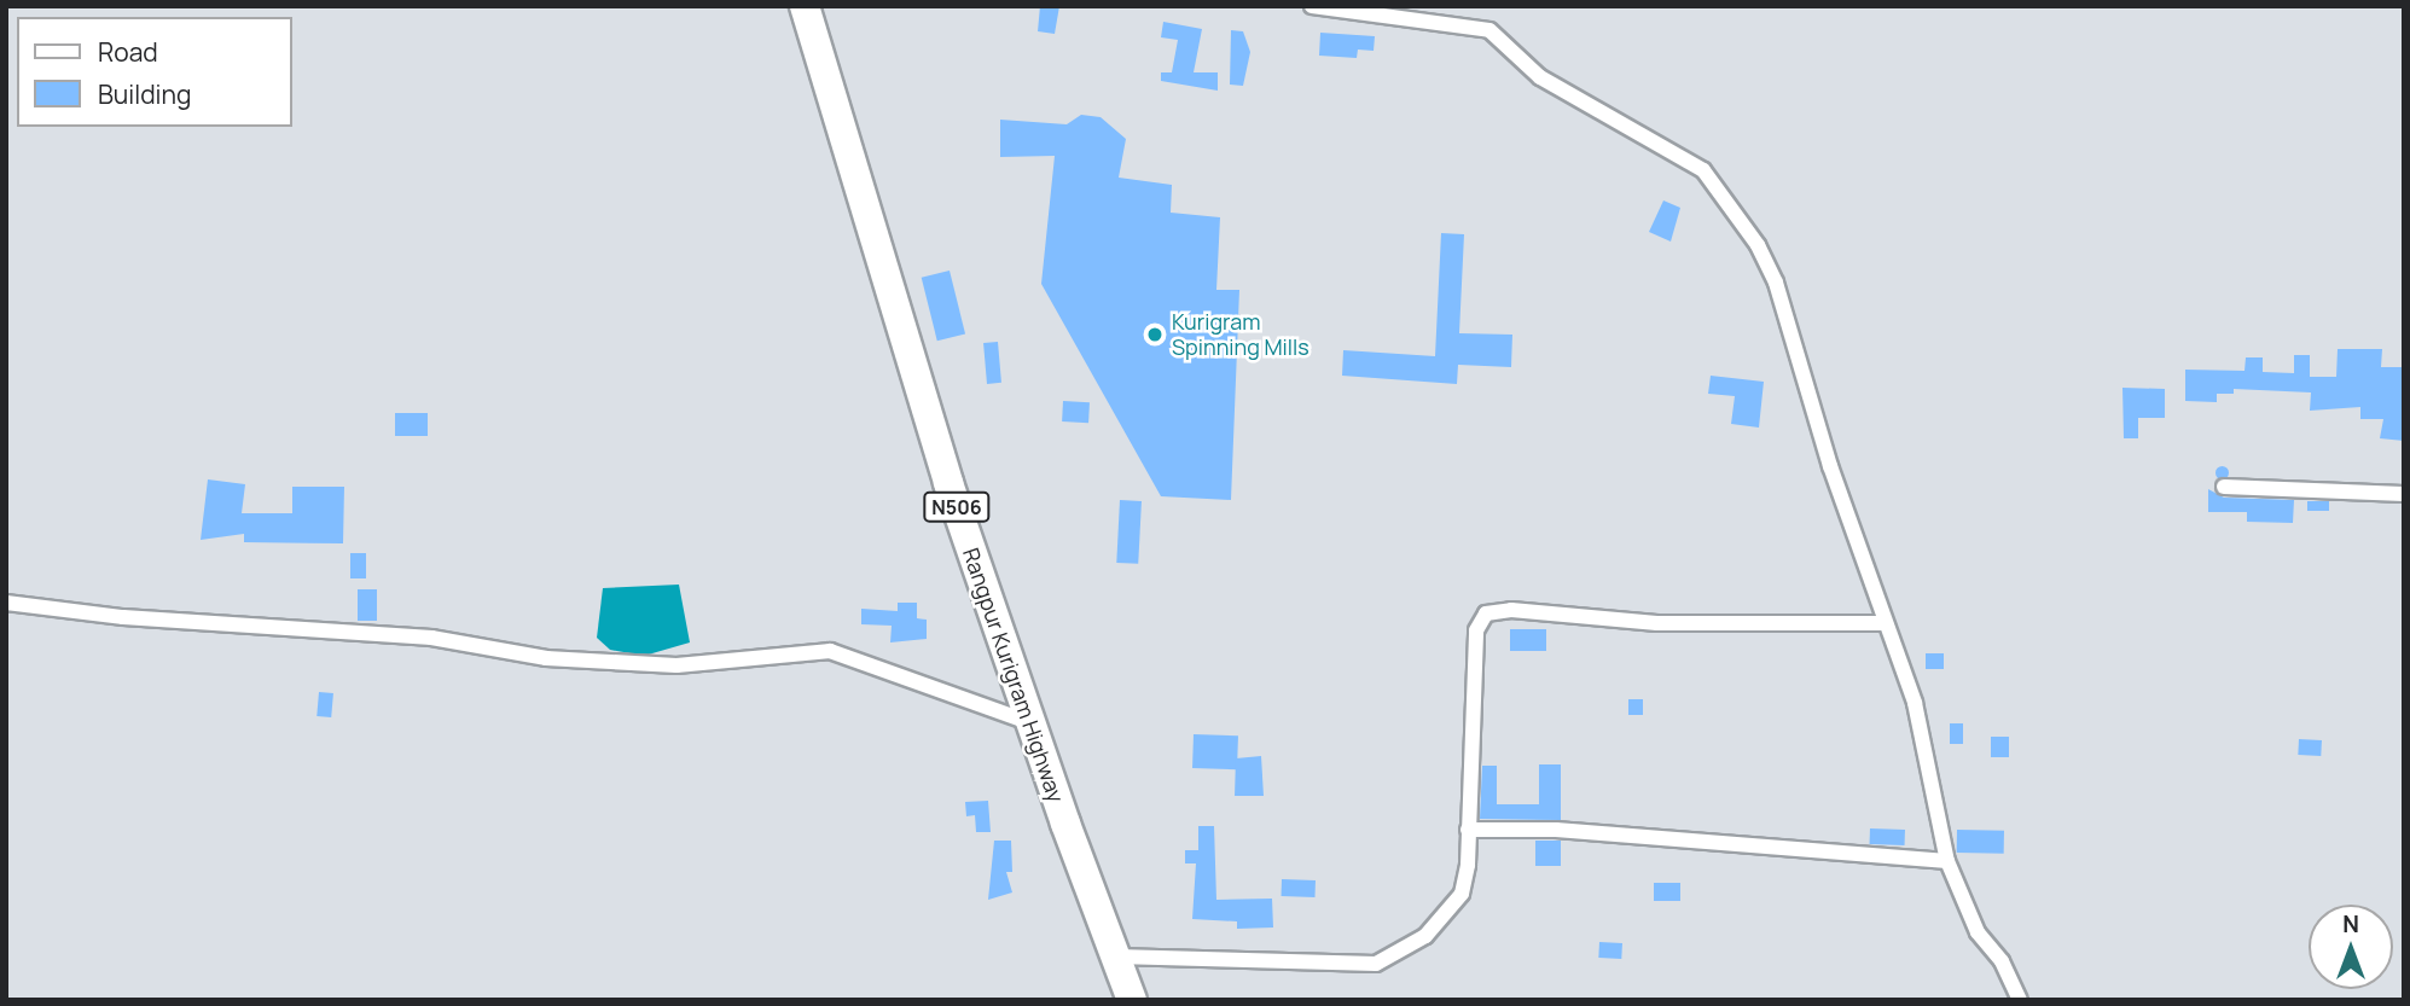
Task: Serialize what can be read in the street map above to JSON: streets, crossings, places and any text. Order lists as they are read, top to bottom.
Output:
{
  "streets": {
    "highway": ["N506", "Rangpur Kurigram Highway"]
  },
  "places": ["Kurigram Spinning Mills"],
  "legend": ["Road", "Building"],
  "north": "top"
}
